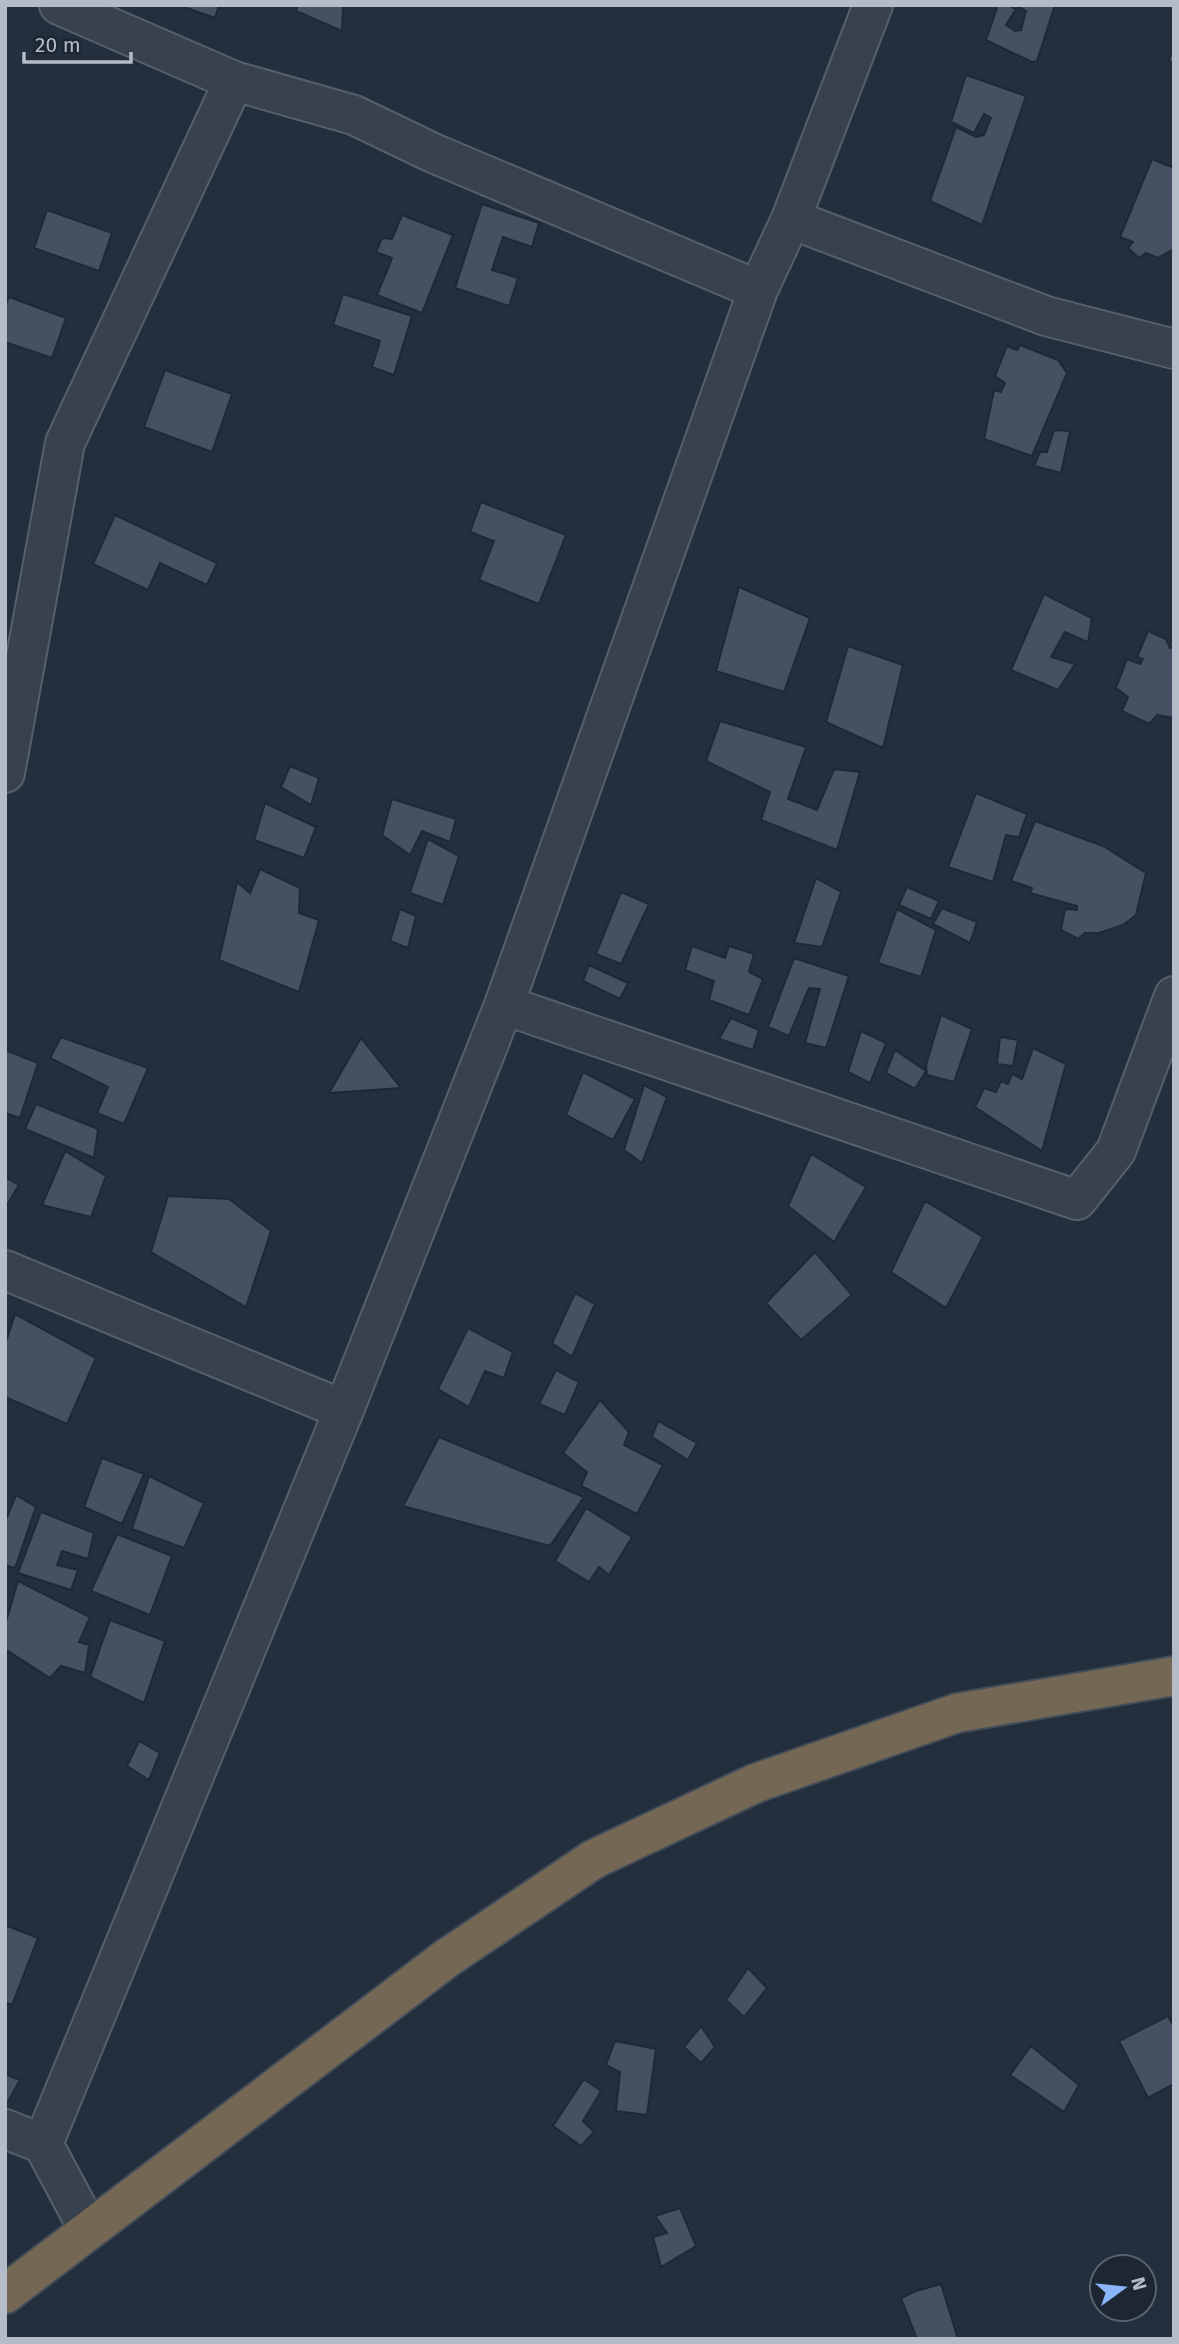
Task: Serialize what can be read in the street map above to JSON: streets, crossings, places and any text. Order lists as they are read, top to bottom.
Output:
{
  "scale_bar": "20 m",
  "north": "right"
}
